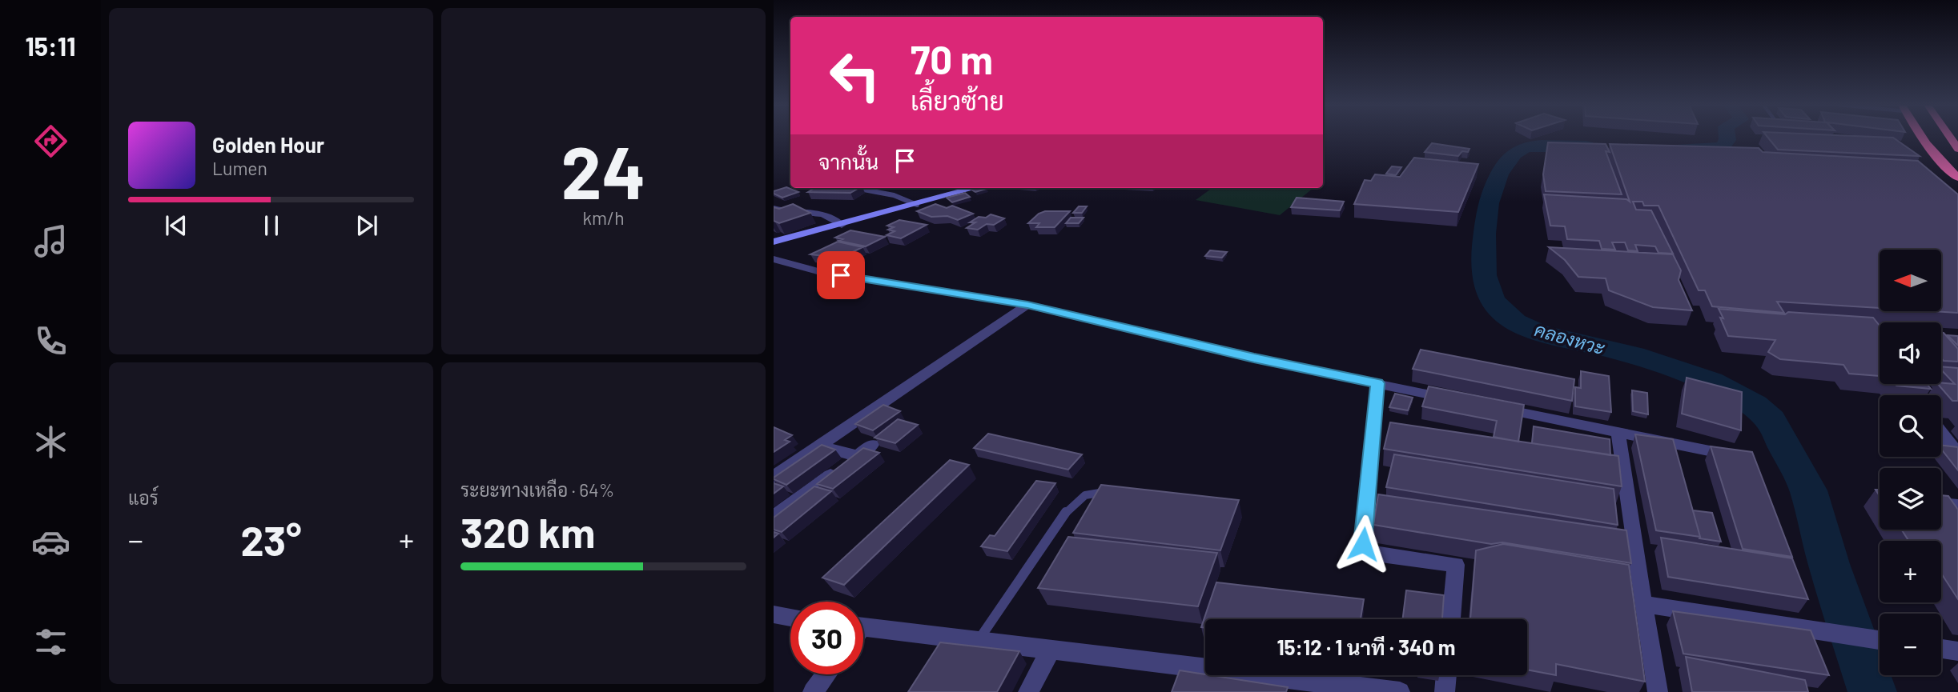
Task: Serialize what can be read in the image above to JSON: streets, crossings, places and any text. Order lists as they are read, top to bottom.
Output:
{
  "water": ["คลองหวะ"],
  "north": "left",
  "page": {
    "tabs": "15:11",
    "tile": [
      ["24", "km/h"],
      "แอร์",
      ["ระยะทางเหลือ · 64%", "320 km"]
    ],
    "turn": ["70 m", "เลี้ยวซ้าย"],
    "song": ["Golden Hour", "Lumen"],
    "then": "จากนั้น",
    "map_buttons": ["+", "−"],
    "heat": ["−", "23°", "+"],
    "limit": "30",
    "trip": "15:12 · 1 นาที · 340 m"
  }
}
